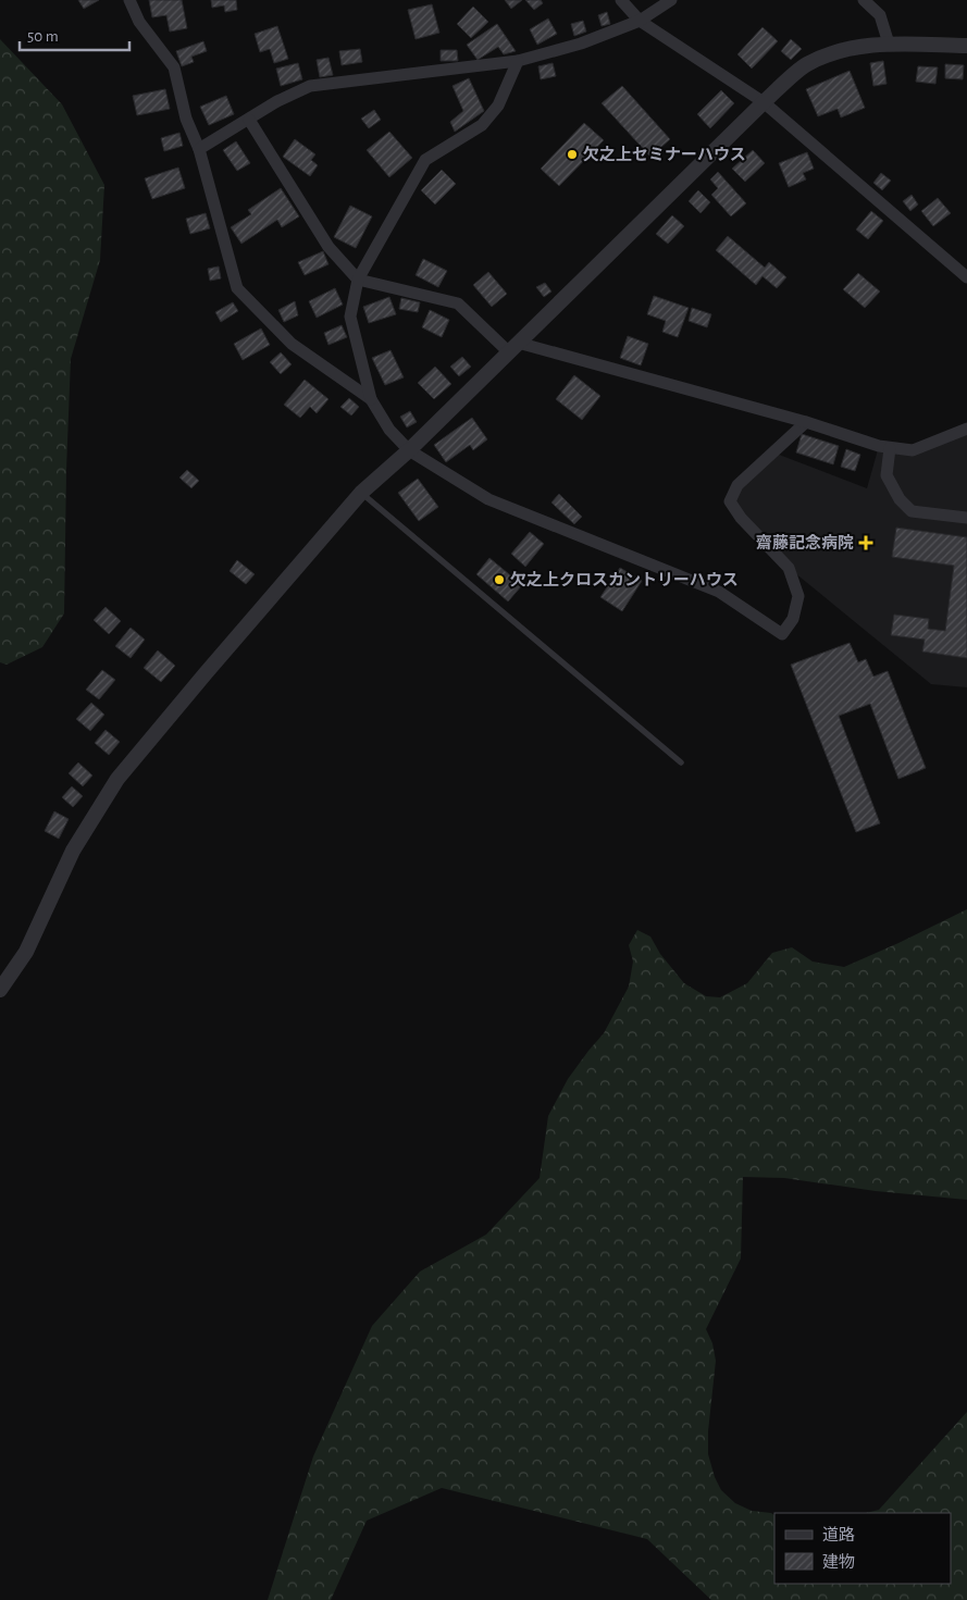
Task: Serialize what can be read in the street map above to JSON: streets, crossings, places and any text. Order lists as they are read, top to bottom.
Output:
{
  "places": {
    "other": ["欠之上セミナーハウス", "欠之上クロスカントリーハウス"],
    "health": ["齋藤記念病院"]
  },
  "legend": ["道路", "建物"],
  "scale_bar": "50 m"
}
